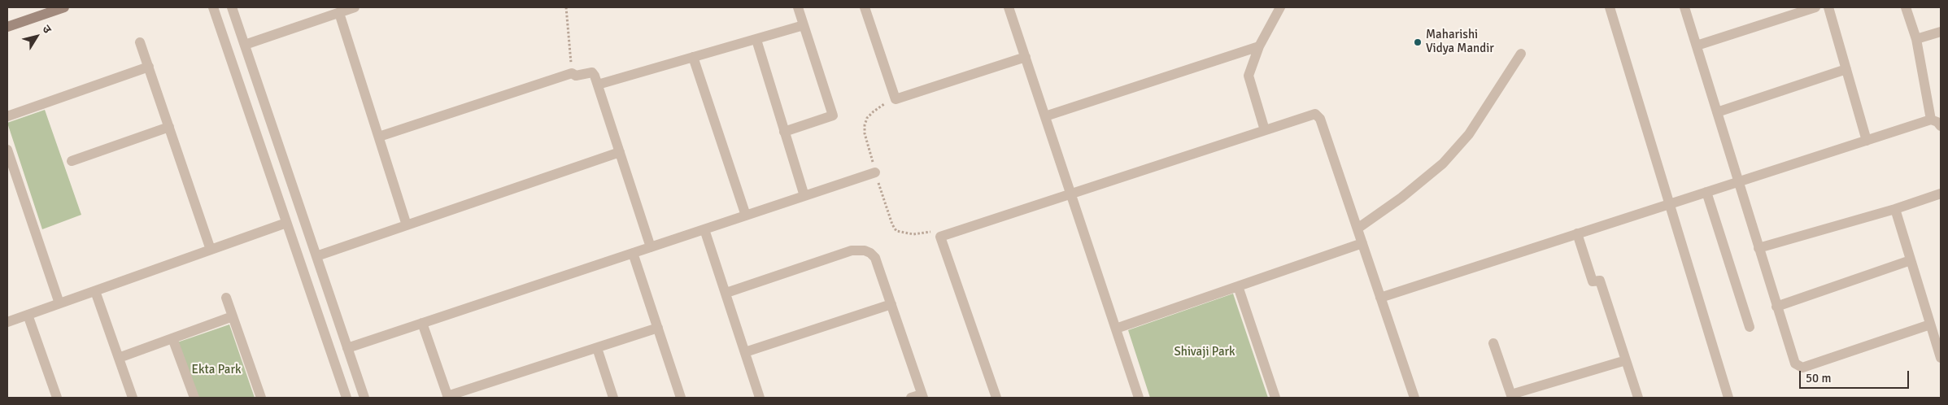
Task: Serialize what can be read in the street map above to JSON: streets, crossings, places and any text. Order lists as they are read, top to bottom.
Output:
{
  "parks": ["Shivaji Park", "Ekta Park"],
  "places": ["Maharishi Vidya Mandir"],
  "scale_bar": "50 m",
  "north": "top right"
}
